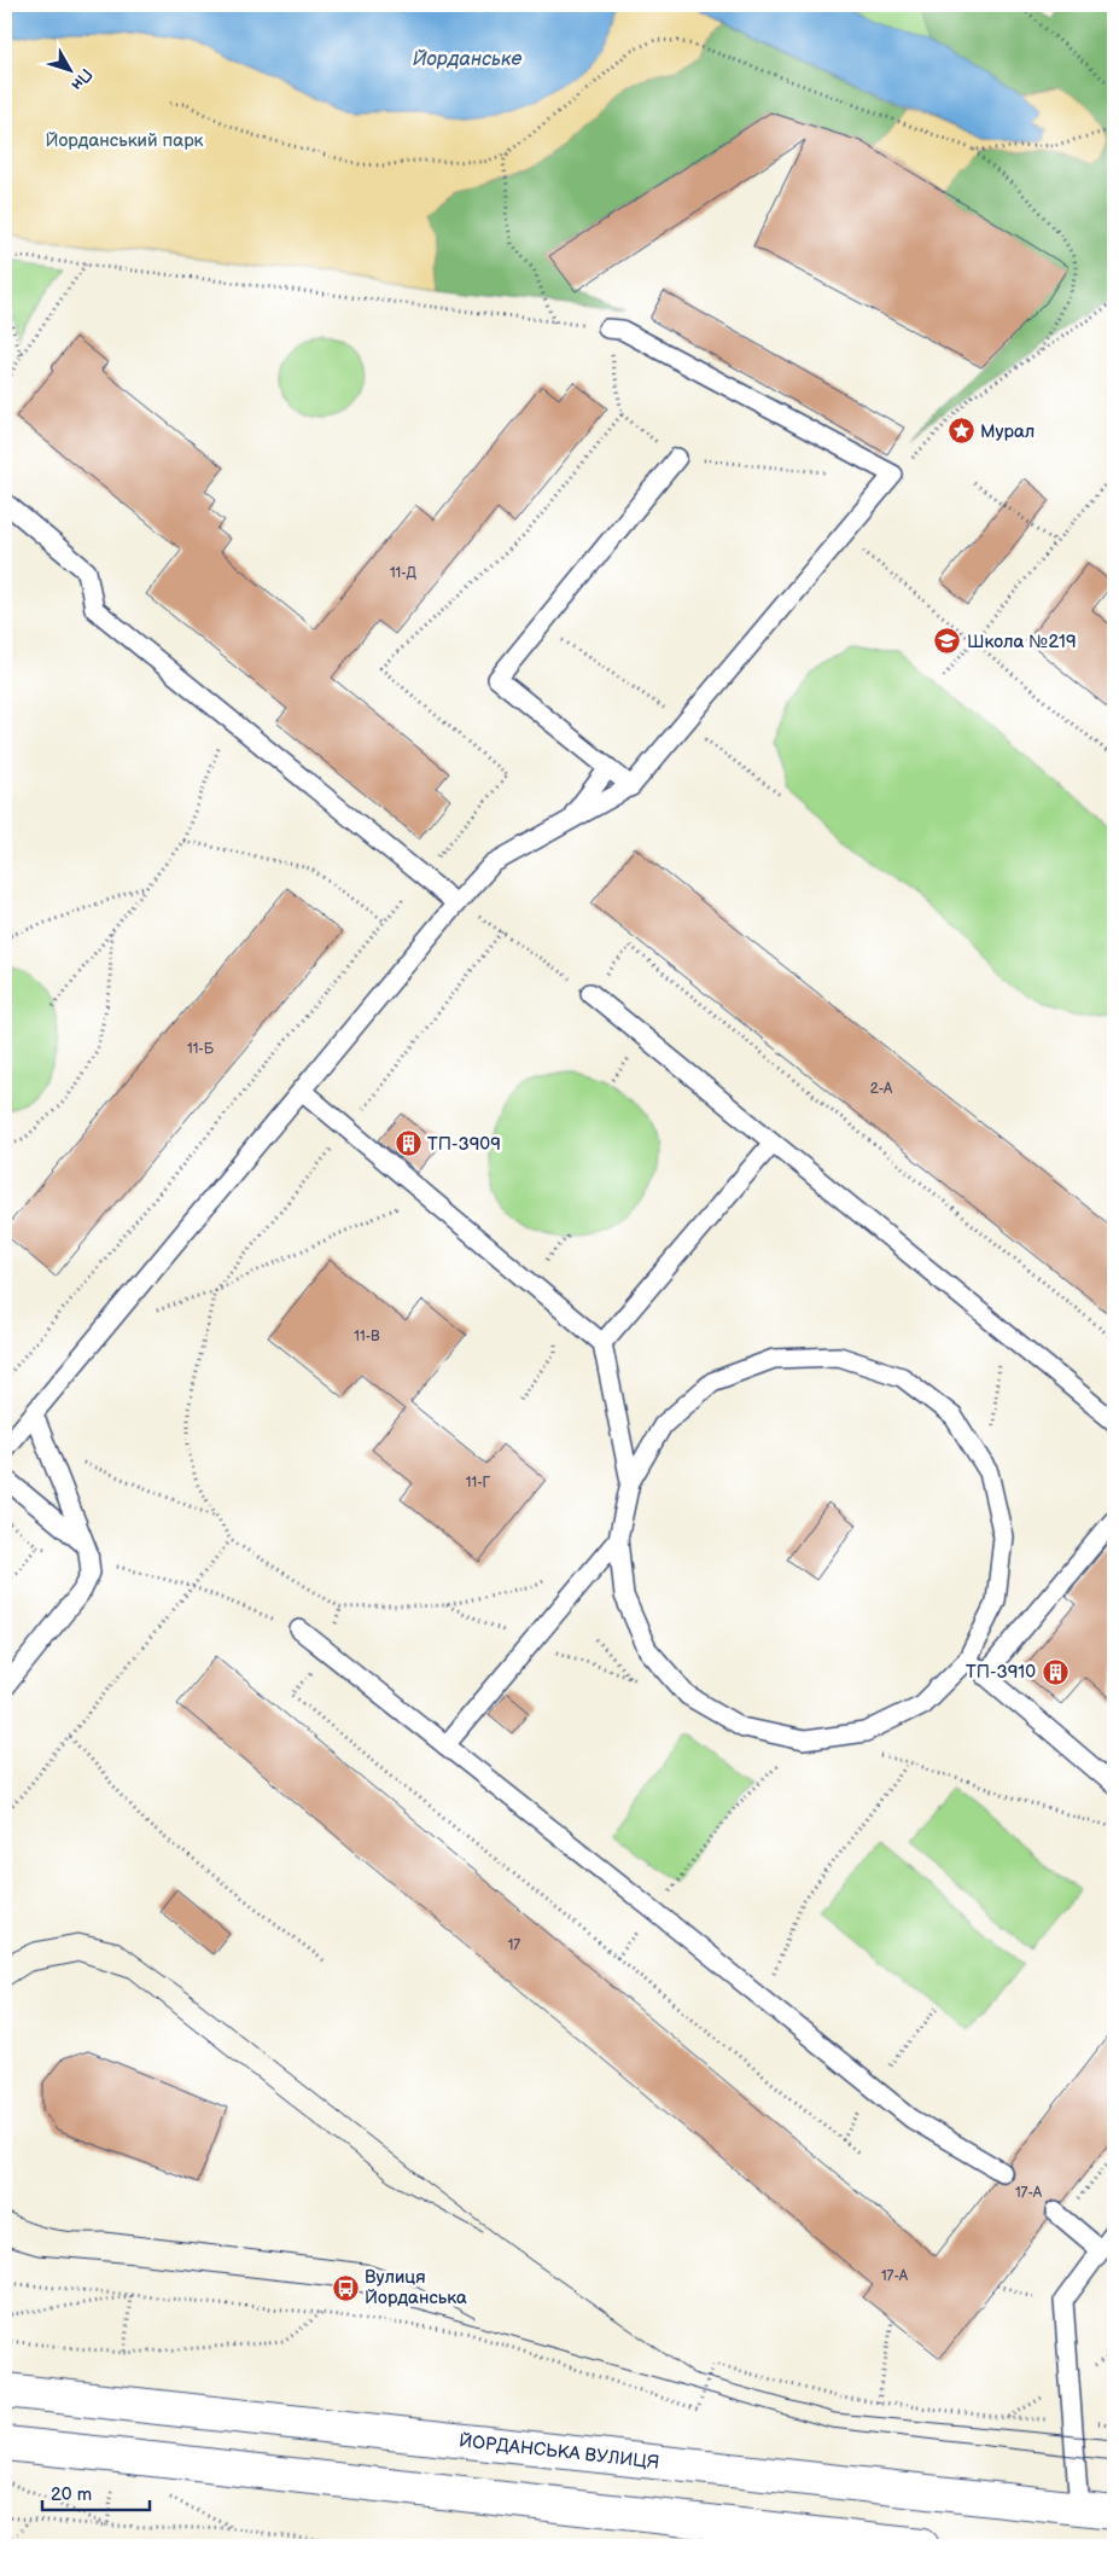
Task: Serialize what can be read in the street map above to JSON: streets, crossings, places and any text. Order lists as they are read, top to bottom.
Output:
{
  "streets": {
    "main road": ["ЙОРДАНСЬКА ВУЛИЦЯ"]
  },
  "water": ["Йорданське"],
  "parks": ["Йорданський парк"],
  "places": {
    "place": ["Мурал"],
    "school or university": ["Школа №219"],
    "building": ["ТП-3909", "ТП-3910"],
    "bus stop": ["Вулиця Йорданська"]
  },
  "house_numbers": [
    "11-Д",
    "11-Б",
    "2-А",
    "11-В",
    "11-Г",
    "17",
    "17-А",
    "17-А"
  ],
  "scale_bar": "20 m",
  "north": "bottom right"
}
